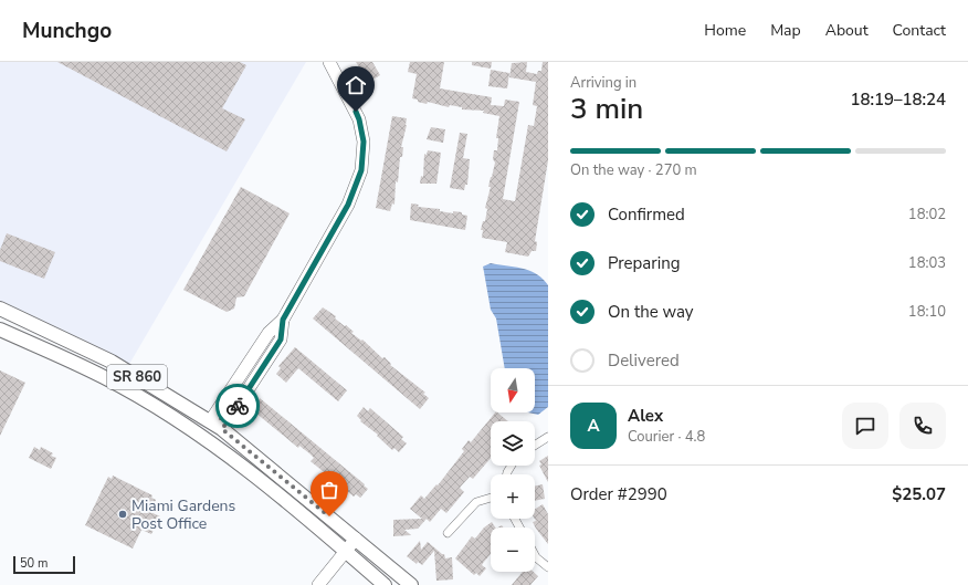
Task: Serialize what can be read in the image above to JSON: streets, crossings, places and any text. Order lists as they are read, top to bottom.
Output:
{
  "streets": {
    "main road": ["SR 860"]
  },
  "places": ["Miami Gardens Post Office"],
  "scale_bar": "50 m",
  "north": "bottom",
  "page": {
    "header": "Munchgo",
    "nav": [
      "Home",
      "Map",
      "About",
      "Contact"
    ],
    "heading": ["3 min", "Arriving in", "18:19–18:24"],
    "panel": [
      "Alex",
      "Courier · 4.8",
      "Order #2990",
      "$25.07"
    ],
    "bar": "On the way · 270 m",
    "list": [
      ["Confirmed", "18:02"],
      ["Preparing", "18:03"],
      ["On the way", "18:10"],
      "Delivered"
    ],
    "map_buttons": ["+", "−"],
    "round": "A",
    "scale": "50 m"
  }
}
